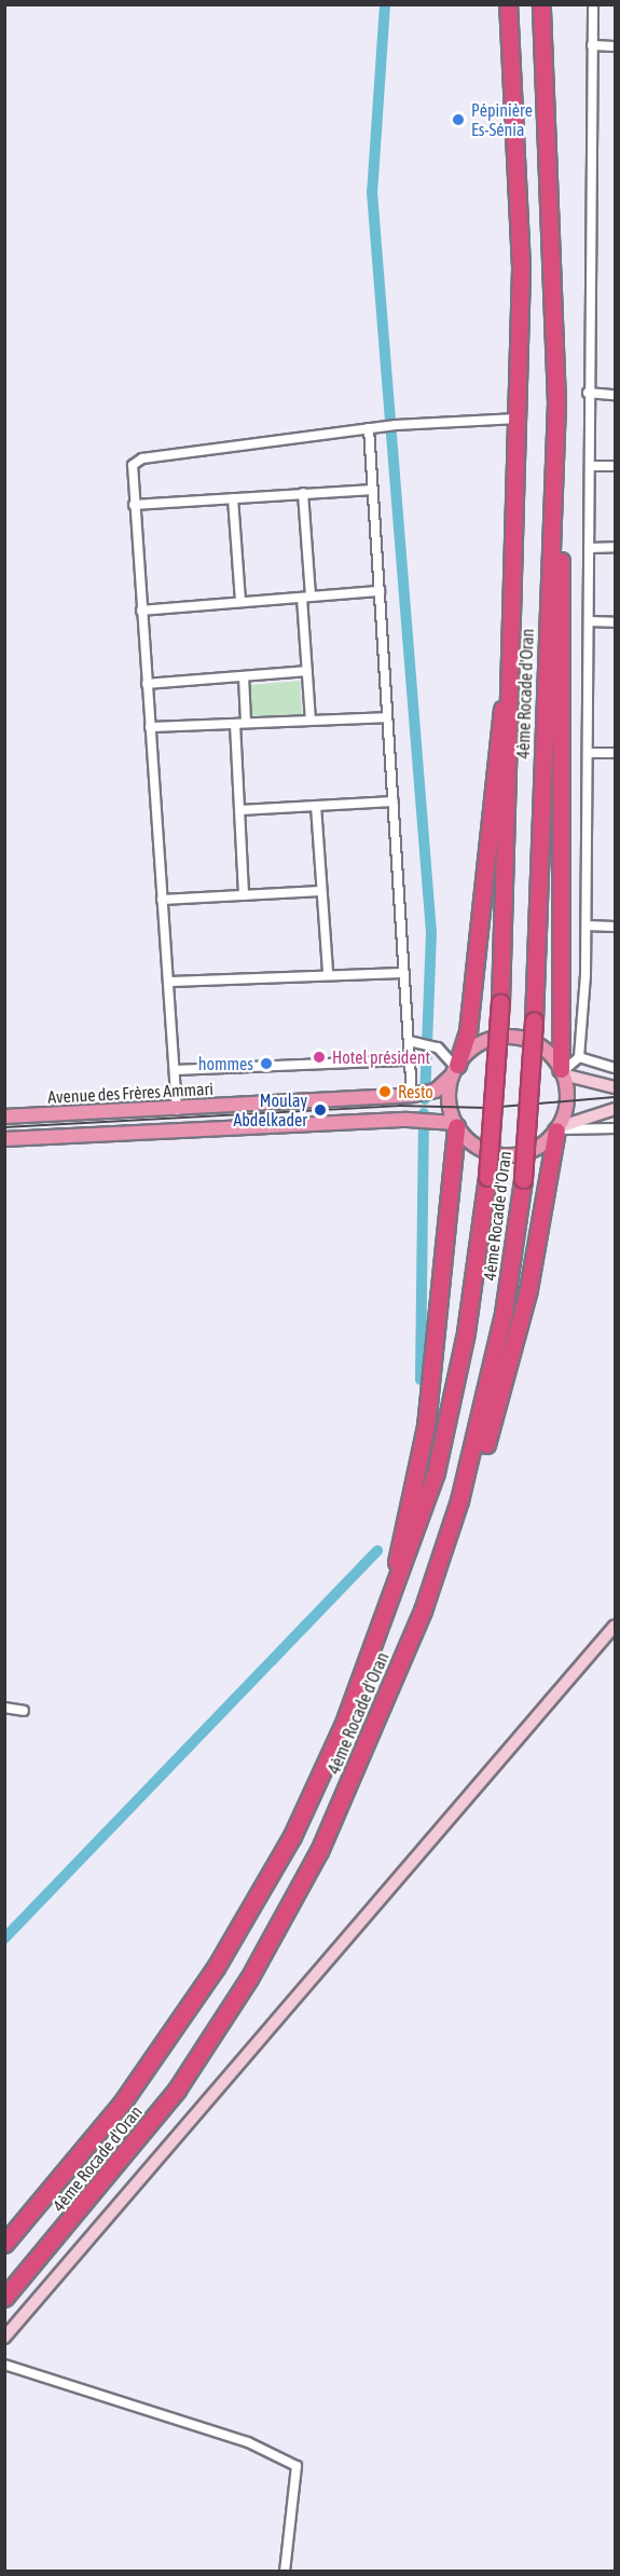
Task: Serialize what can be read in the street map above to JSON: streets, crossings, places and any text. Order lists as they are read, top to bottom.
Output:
{
  "streets": {
    "highway": ["4ème Rocade d'Oran"],
    "main road": ["Avenue des Frères Ammari"]
  },
  "places": [
    "Pépinière Es-Sénia",
    "Hotel président",
    "hommes",
    "Resto",
    "Moulay Abdelkader"
  ]
}
